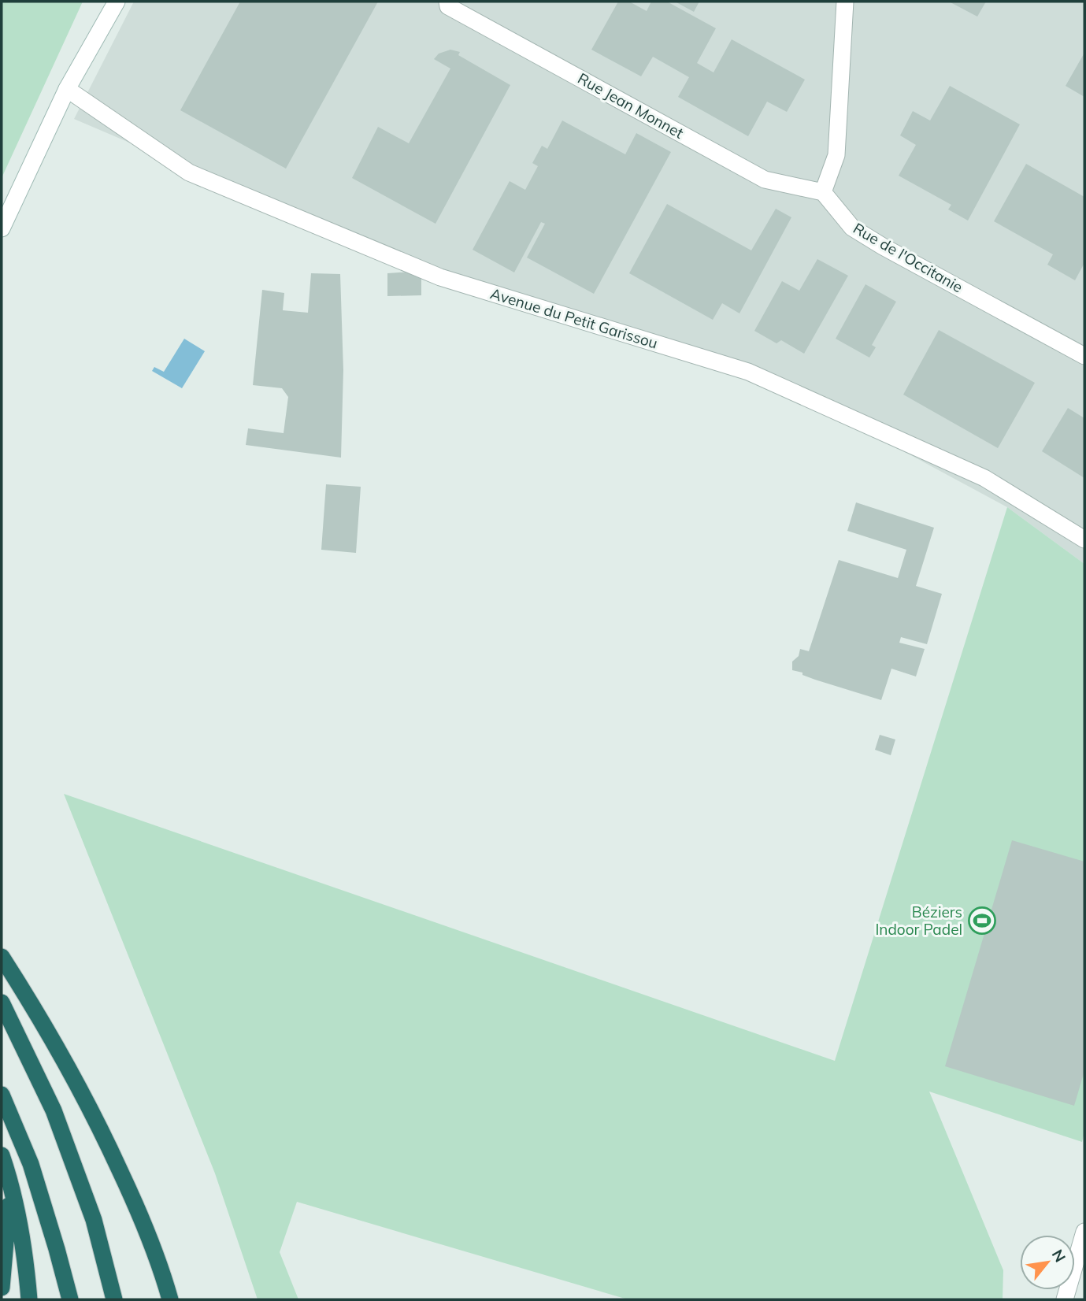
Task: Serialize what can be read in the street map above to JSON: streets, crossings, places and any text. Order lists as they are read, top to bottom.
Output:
{
  "streets": {
    "street": ["Rue Jean Monnet", "Rue de l'Occitanie", "Avenue du Petit Garissou"]
  },
  "crossings": [
    ["Rue Jean Monnet", "Rue de l'Occitanie"]
  ],
  "places": {
    "sports": ["Béziers Indoor Padel"]
  },
  "north": "top right"
}
